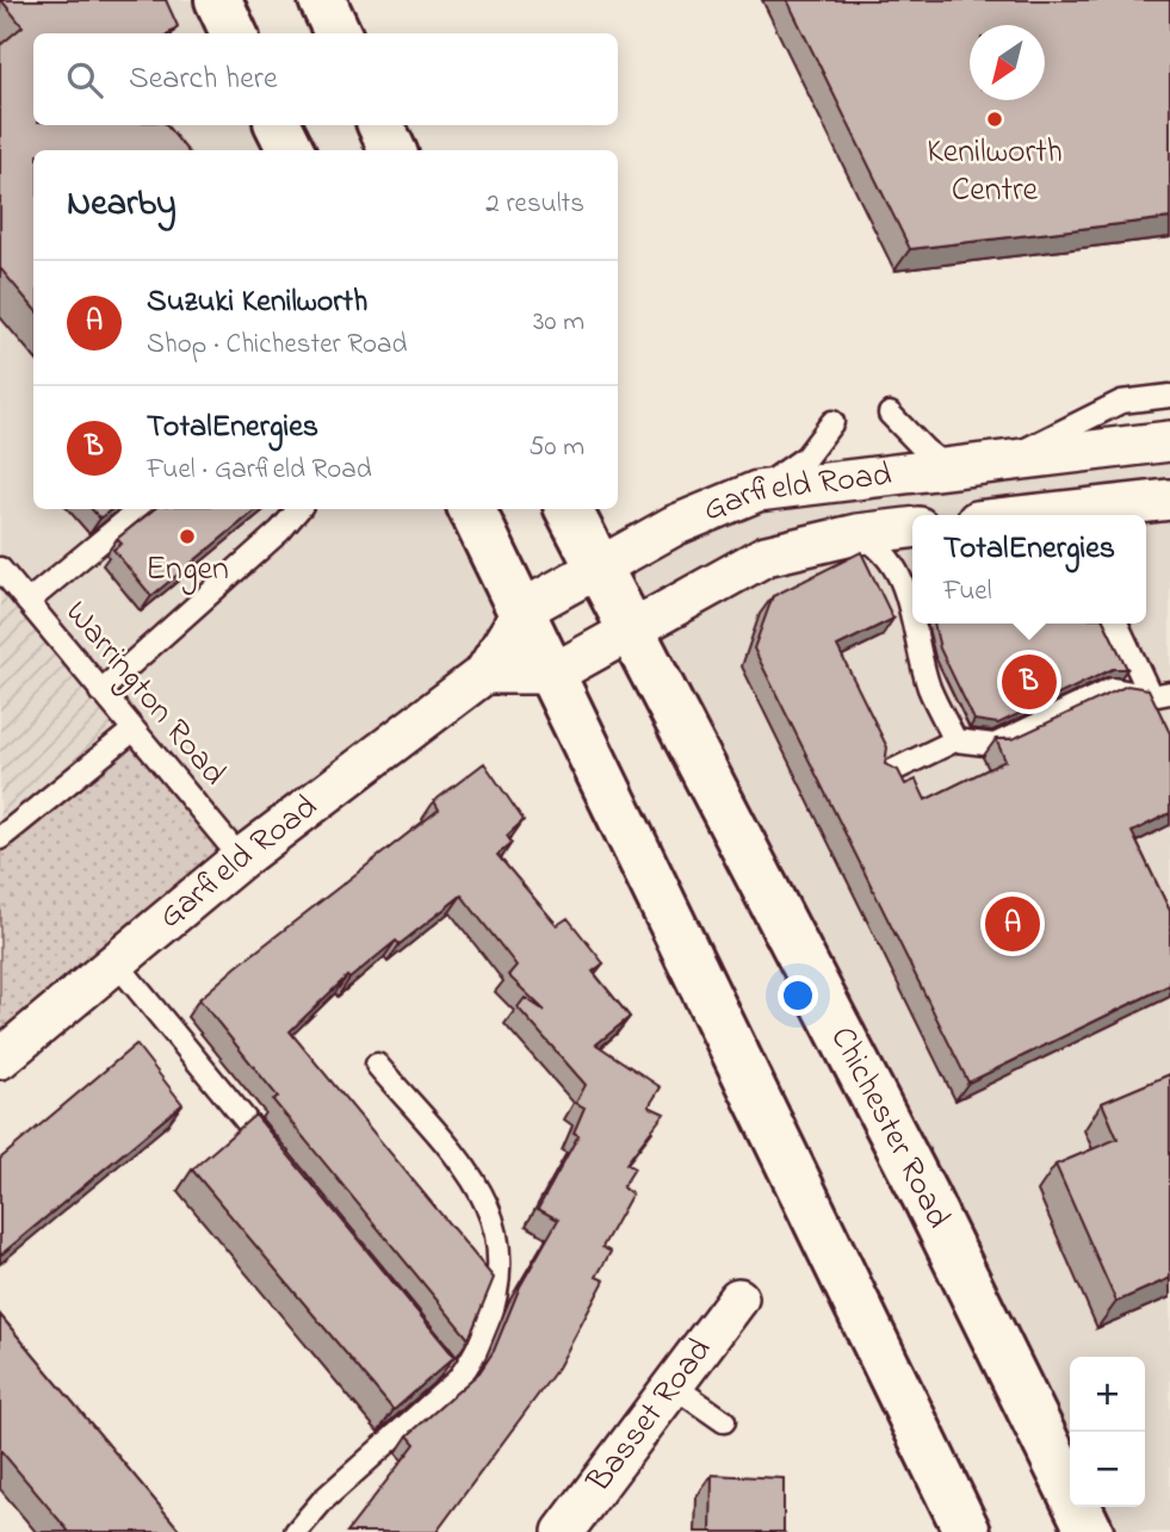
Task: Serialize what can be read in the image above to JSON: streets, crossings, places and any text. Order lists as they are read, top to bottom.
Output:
{
  "streets": {
    "main road": ["Chichester Road"],
    "street": ["Garfield Road", "Basset Road"],
    "lane": ["Warrington Road"]
  },
  "crossings": [
    ["Garfield Road", "Warrington Road"],
    ["Garfield Road", "Chichester Road"]
  ],
  "places": ["Kenilworth Centre", "Engen"],
  "north": "bottom left",
  "page": {
    "search": "Search here",
    "heading": ["Nearby", "2 results"],
    "list": [
      {
        "mark": "A",
        "name": "Suzuki Kenilworth",
        "note": "Shop · Chichester Road",
        "value": "30 m"
      },
      {
        "mark": "B",
        "name": "TotalEnergies",
        "note": "Fuel · Garfield Road",
        "value": "50 m"
      }
    ],
    "popup": ["TotalEnergies", "Fuel"],
    "pins": ["B", "A"],
    "map_buttons": ["+", "−"]
  }
}
